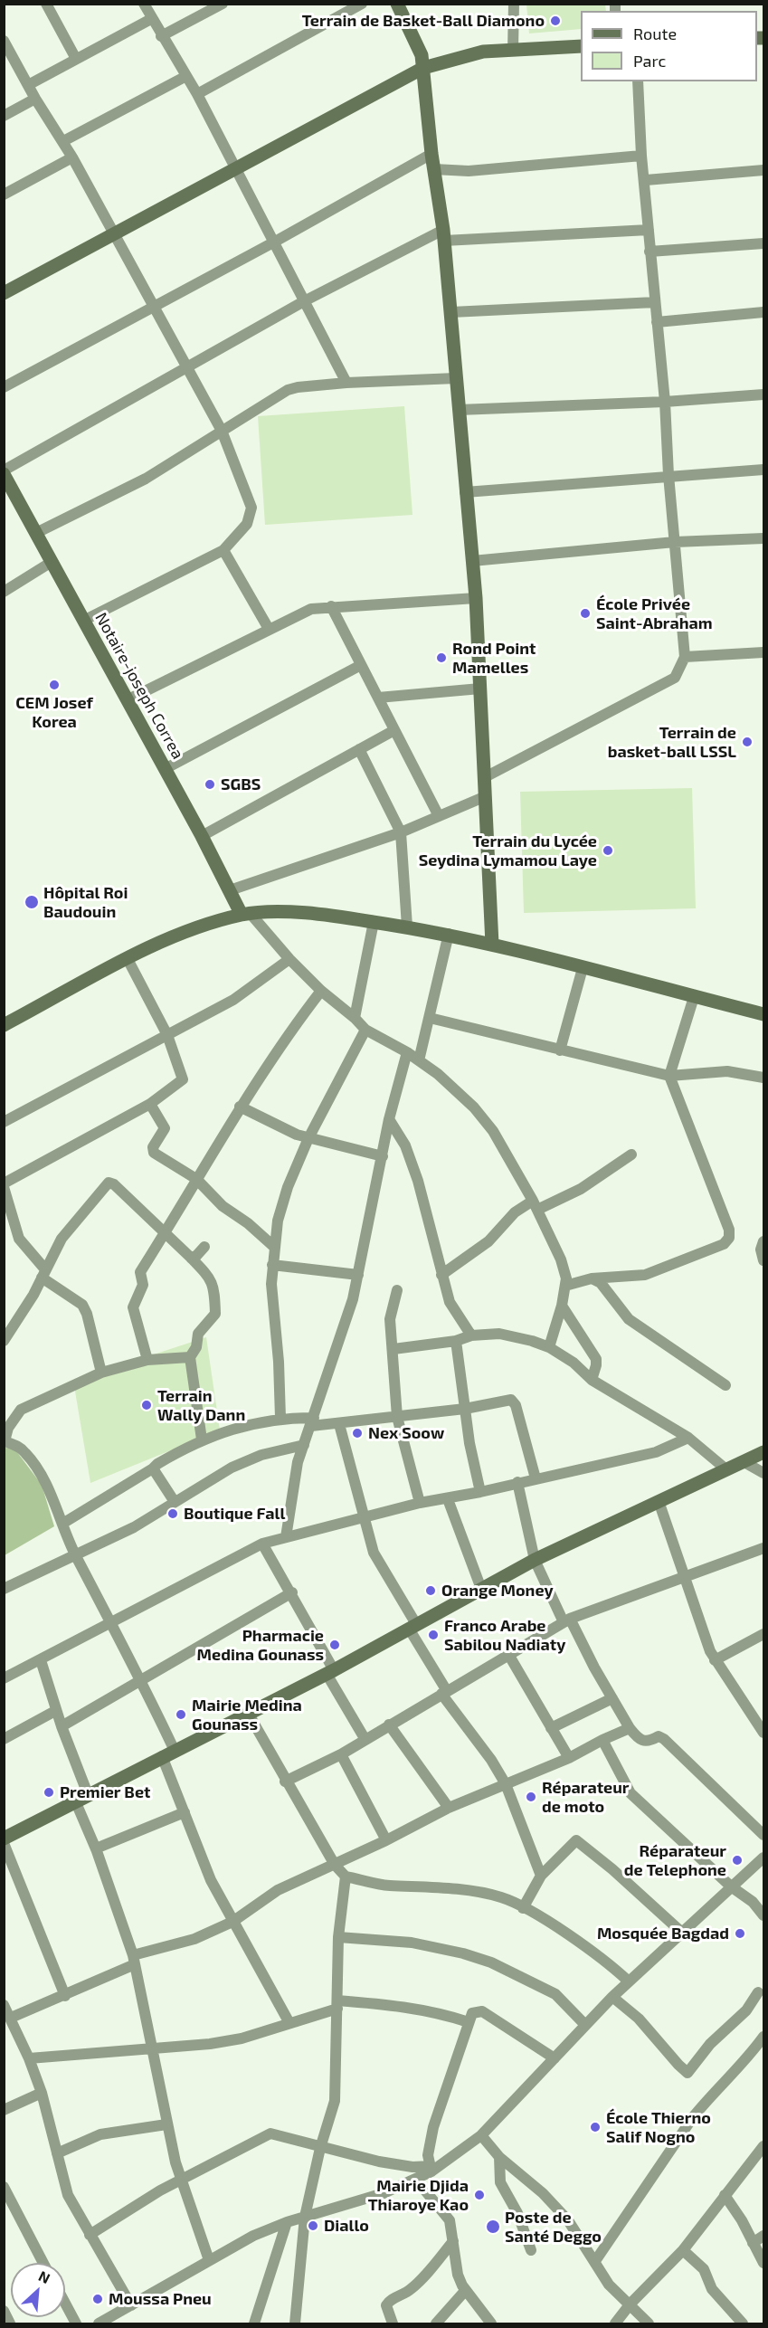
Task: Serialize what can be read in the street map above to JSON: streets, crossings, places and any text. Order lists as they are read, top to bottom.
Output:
{
  "streets": {
    "street": ["Notaire-joseph Correa"]
  },
  "places": [
    "Terrain de Basket-Ball Diamono",
    "École Privée Saint-Abraham",
    "Rond Point Mamelles",
    "CEM Josef Korea",
    "Terrain de basket-ball LSSL",
    "SGBS",
    "Terrain du Lycée Seydina Lymamou Laye",
    "Hôpital Roi Baudouin",
    "Terrain Wally Dann",
    "Nex Soow",
    "Boutique Fall",
    "Orange Money",
    "Franco Arabe Sabilou Nadiaty",
    "Pharmacie Medina Gounass",
    "Mairie Medina Gounass",
    "Premier Bet",
    "Réparateur de moto",
    "Réparateur de Telephone",
    "Mosquée Bagdad",
    "École Thierno Salif Nogno",
    "Mairie Djida Thiaroye Kao",
    "Diallo",
    "Poste de Santé Deggo",
    "Moussa Pneu"
  ],
  "legend": ["Route", "Parc"],
  "north": "top right"
}
